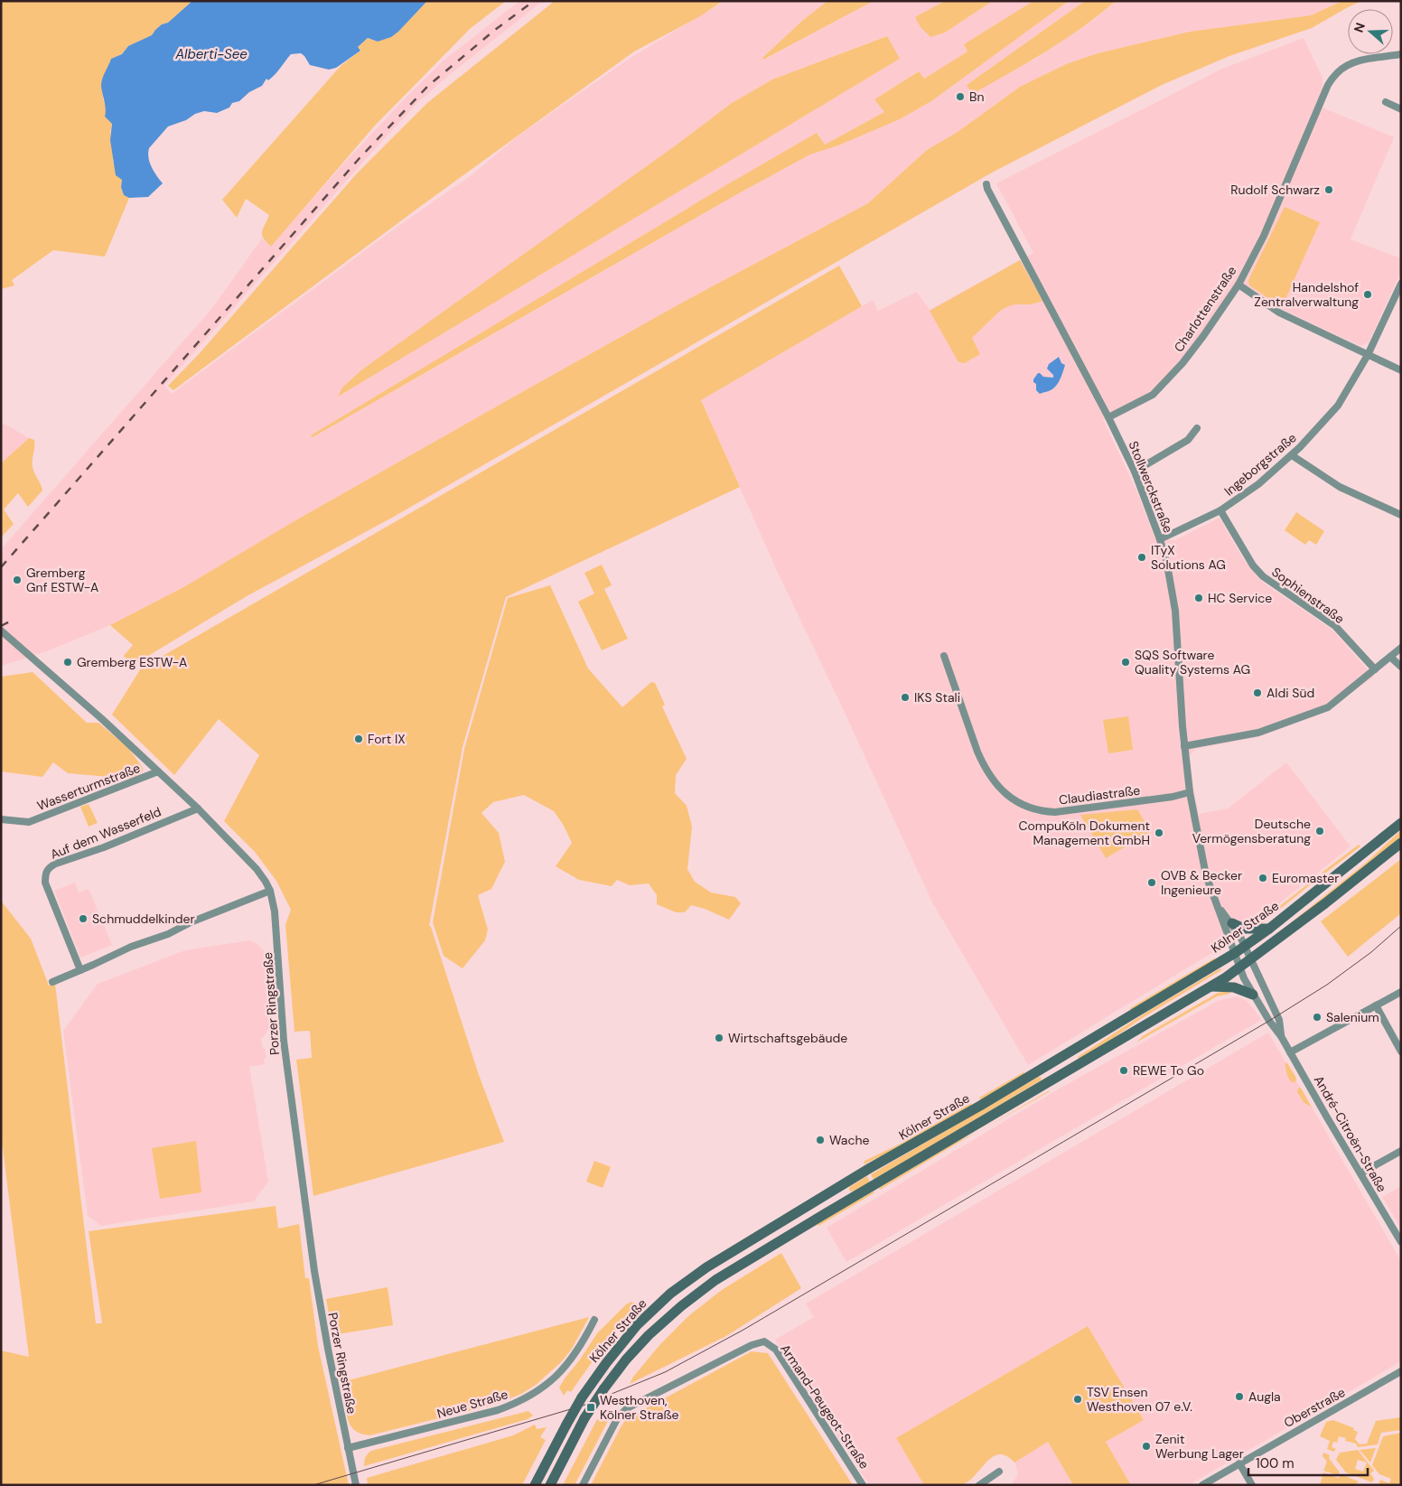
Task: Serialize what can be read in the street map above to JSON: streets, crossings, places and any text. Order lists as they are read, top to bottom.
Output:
{
  "streets": {
    "main road": ["Kölner Straße"],
    "street": [
      "Charlottenstraße",
      "Ingeborgstraße",
      "Stollwerckstraße",
      "Sophienstraße",
      "Wasserturmstraße",
      "Claudiastraße",
      "Auf dem Wasserfeld",
      "Porzer Ringstraße",
      "André-Citroën-Straße",
      "Neue Straße",
      "Armand-Peugeot-Straße",
      "Oberstraße"
    ]
  },
  "crossings": [
    ["Charlottenstraße", "Stollwerckstraße"],
    ["Ingeborgstraße", "Stollwerckstraße"],
    ["Ingeborgstraße", "Sophienstraße"],
    ["Stollwerckstraße", "Claudiastraße"],
    ["Stollwerckstraße", "Kölner Straße"],
    ["Stollwerckstraße", "André-Citroën-Straße"],
    ["Wasserturmstraße", "Porzer Ringstraße"],
    ["Auf dem Wasserfeld", "Porzer Ringstraße"],
    ["Kölner Straße", "André-Citroën-Straße"],
    ["Porzer Ringstraße", "Neue Straße"]
  ],
  "water": ["Alberti-See"],
  "places": {
    "other": [
      "Bn",
      "Rudolf Schwarz",
      "Handelshof Zentralverwaltung",
      "ITyX Solutions AG",
      "Gremberg Gnf ESTW-A",
      "HC Service",
      "Gremberg ESTW-A",
      "SQS Software Quality Systems AG",
      "Aldi Süd",
      "IKS Stali",
      "Fort IX",
      "Deutsche Vermögensberatung",
      "CompuKöln Dokument Management GmbH",
      "Euromaster",
      "OVB & Becker Ingenieure",
      "Schmuddelkinder",
      "Salenium",
      "Wirtschaftsgebäude",
      "REWE To Go",
      "Wache",
      "Augla",
      "TSV Ensen Westhoven 07 e.V.",
      "Zenit Werbung Lager"
    ],
    "transit": ["Westhoven, Kölner Straße"]
  },
  "scale_bar": "100 m",
  "north": "left"
}
